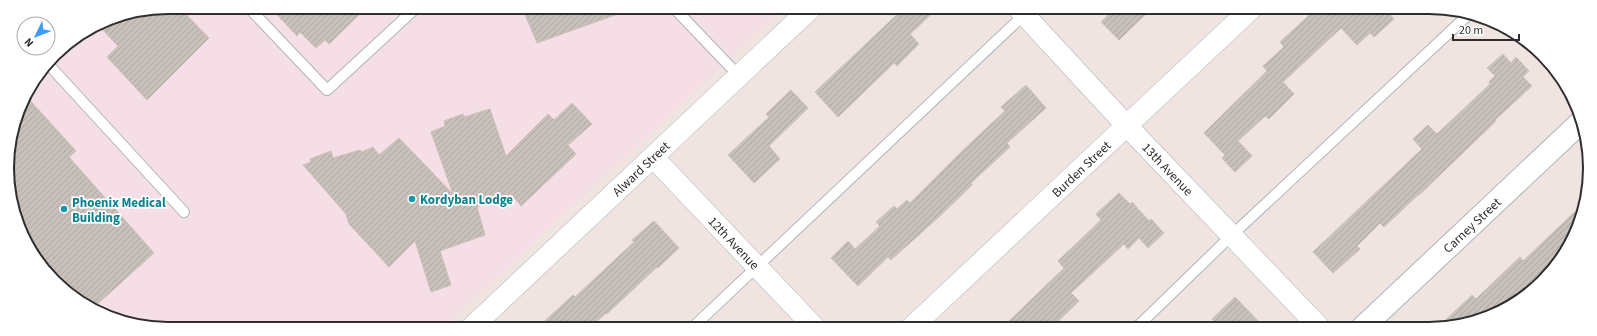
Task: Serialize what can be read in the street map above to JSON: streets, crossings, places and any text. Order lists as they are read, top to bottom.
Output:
{
  "streets": {
    "street": [
      "Alward Street",
      "Burden Street",
      "13th Avenue",
      "Carney Street",
      "12th Avenue"
    ]
  },
  "crossings": [
    ["Alward Street", "12th Avenue"],
    ["Burden Street", "13th Avenue"]
  ],
  "places": ["Kordyban Lodge", "Phoenix Medical Building"],
  "scale_bar": "20 m",
  "north": "bottom left"
}
